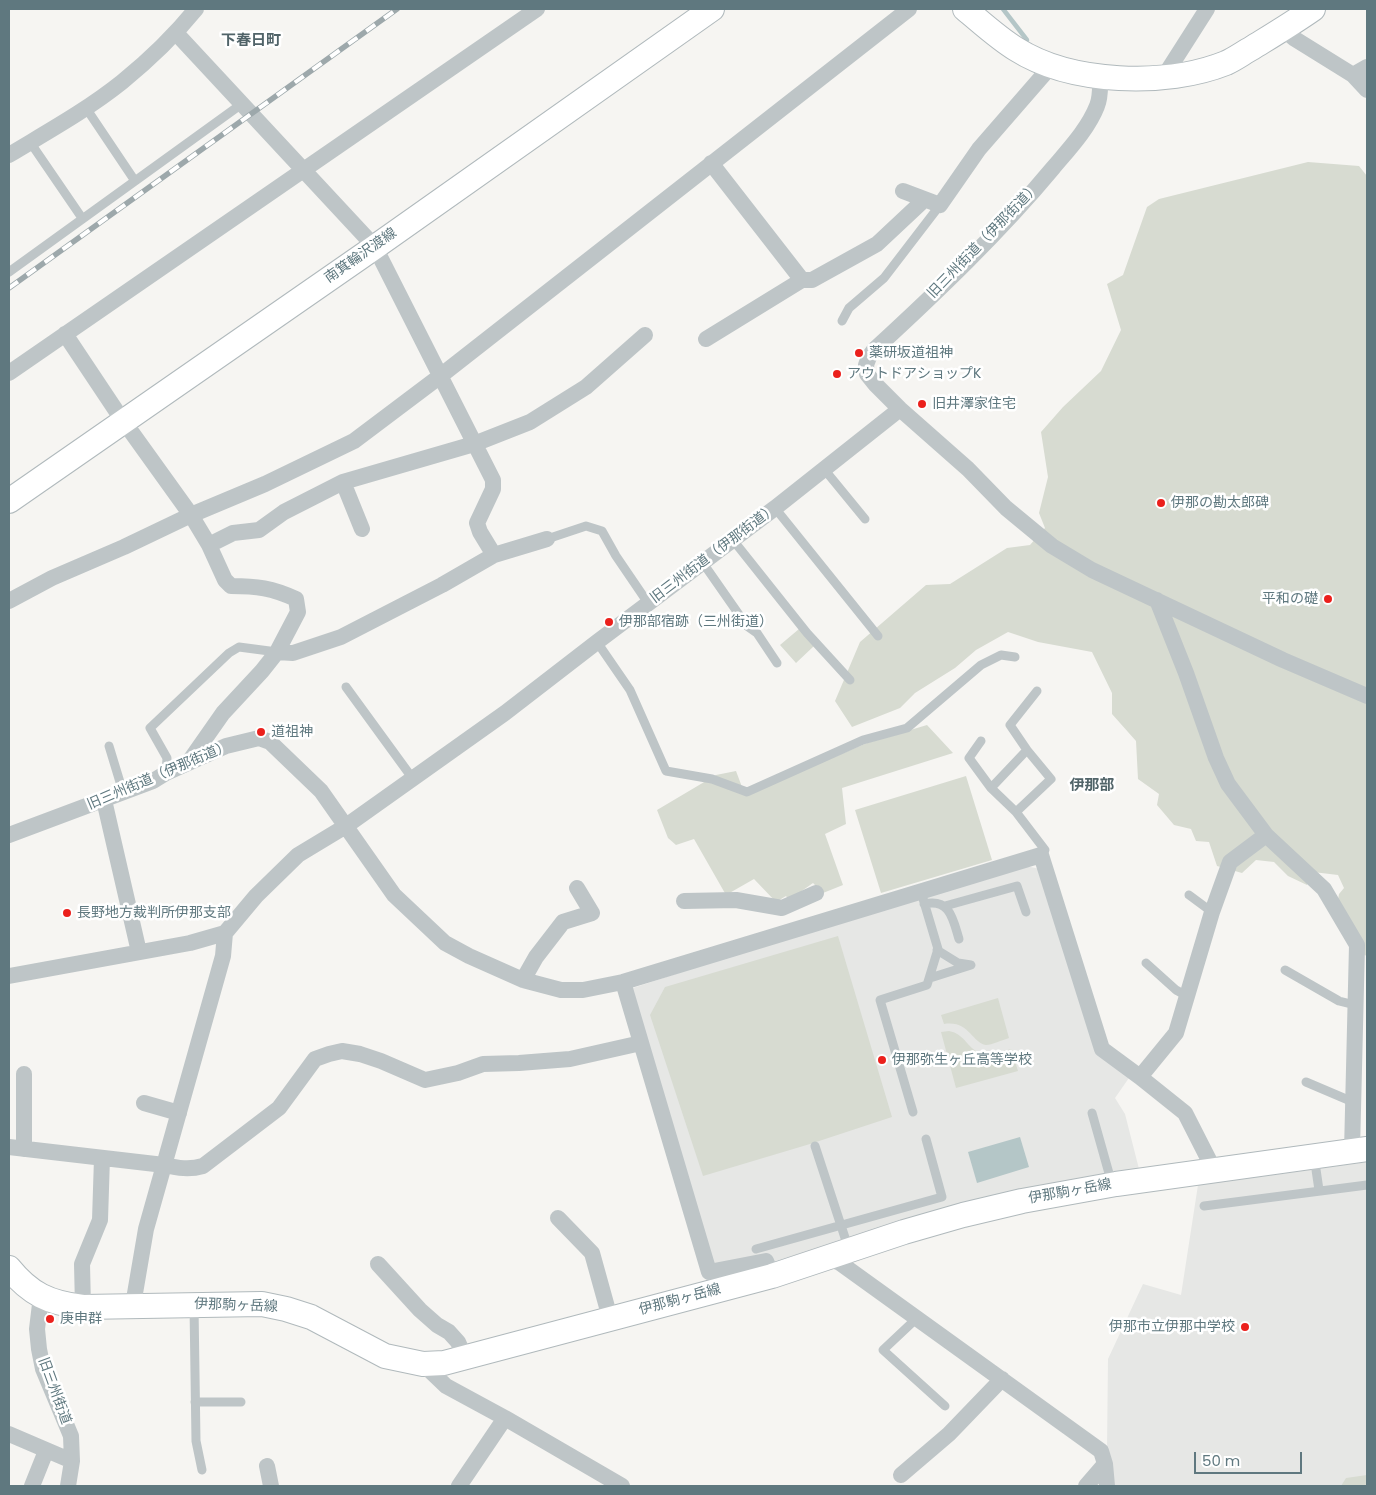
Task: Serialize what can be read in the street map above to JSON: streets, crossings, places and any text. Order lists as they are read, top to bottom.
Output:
{
  "streets": {
    "main road": ["南箕輪沢渡線", "伊那駒ヶ岳線"],
    "street": ["旧三州街道（伊那街道）", "旧三州街道"]
  },
  "crossings": [
    ["伊那駒ヶ岳線", "旧三州街道"]
  ],
  "districts": ["下春日町", "伊那部"],
  "places": [
    "薬研坂道祖神",
    "アウトドアショップK",
    "旧井澤家住宅",
    "伊那の勘太郎碑",
    "平和の礎",
    "伊那部宿跡（三州街道）",
    "道祖神",
    "長野地方裁判所伊那支部",
    "伊那弥生ヶ丘高等学校",
    "庚申群",
    "伊那市立伊那中学校"
  ],
  "scale_bar": "50 m"
}
